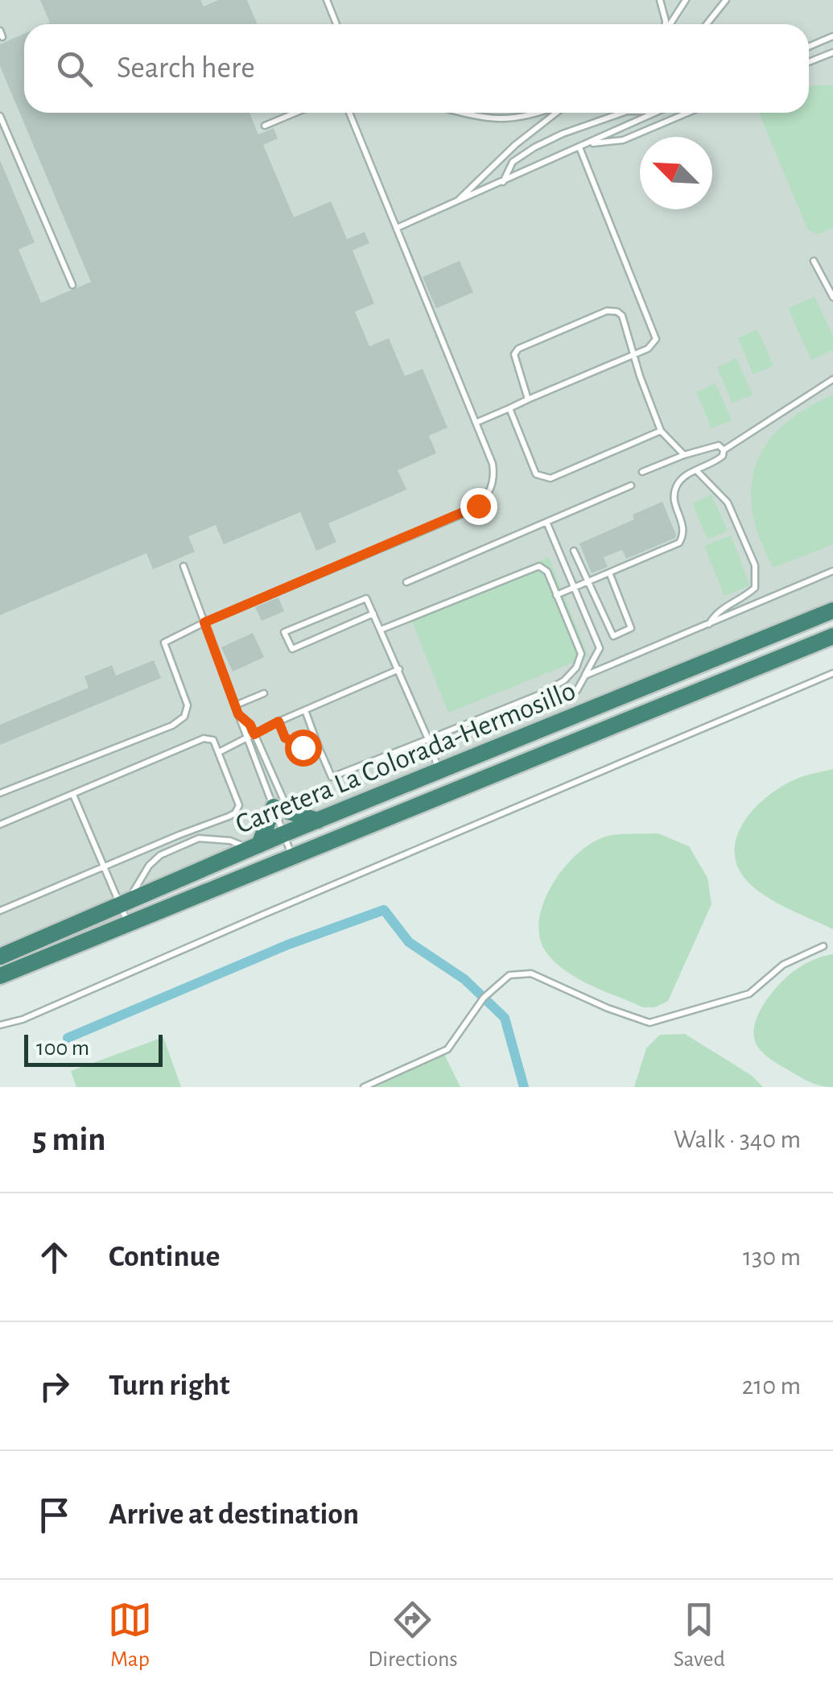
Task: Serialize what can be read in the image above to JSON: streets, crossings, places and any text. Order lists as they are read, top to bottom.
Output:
{
  "streets": {
    "highway": ["Carretera La Colorada-Hermosillo"]
  },
  "scale_bar": "100 m",
  "north": "top left",
  "page": {
    "search": "Search here",
    "scale": "100 m",
    "heading": ["5 min", "Walk · 340 m"],
    "list": [
      ["Continue", "130 m"],
      ["Turn right", "210 m"],
      "Arrive at destination"
    ],
    "nav": ["Map", "Directions", "Saved"]
  }
}
